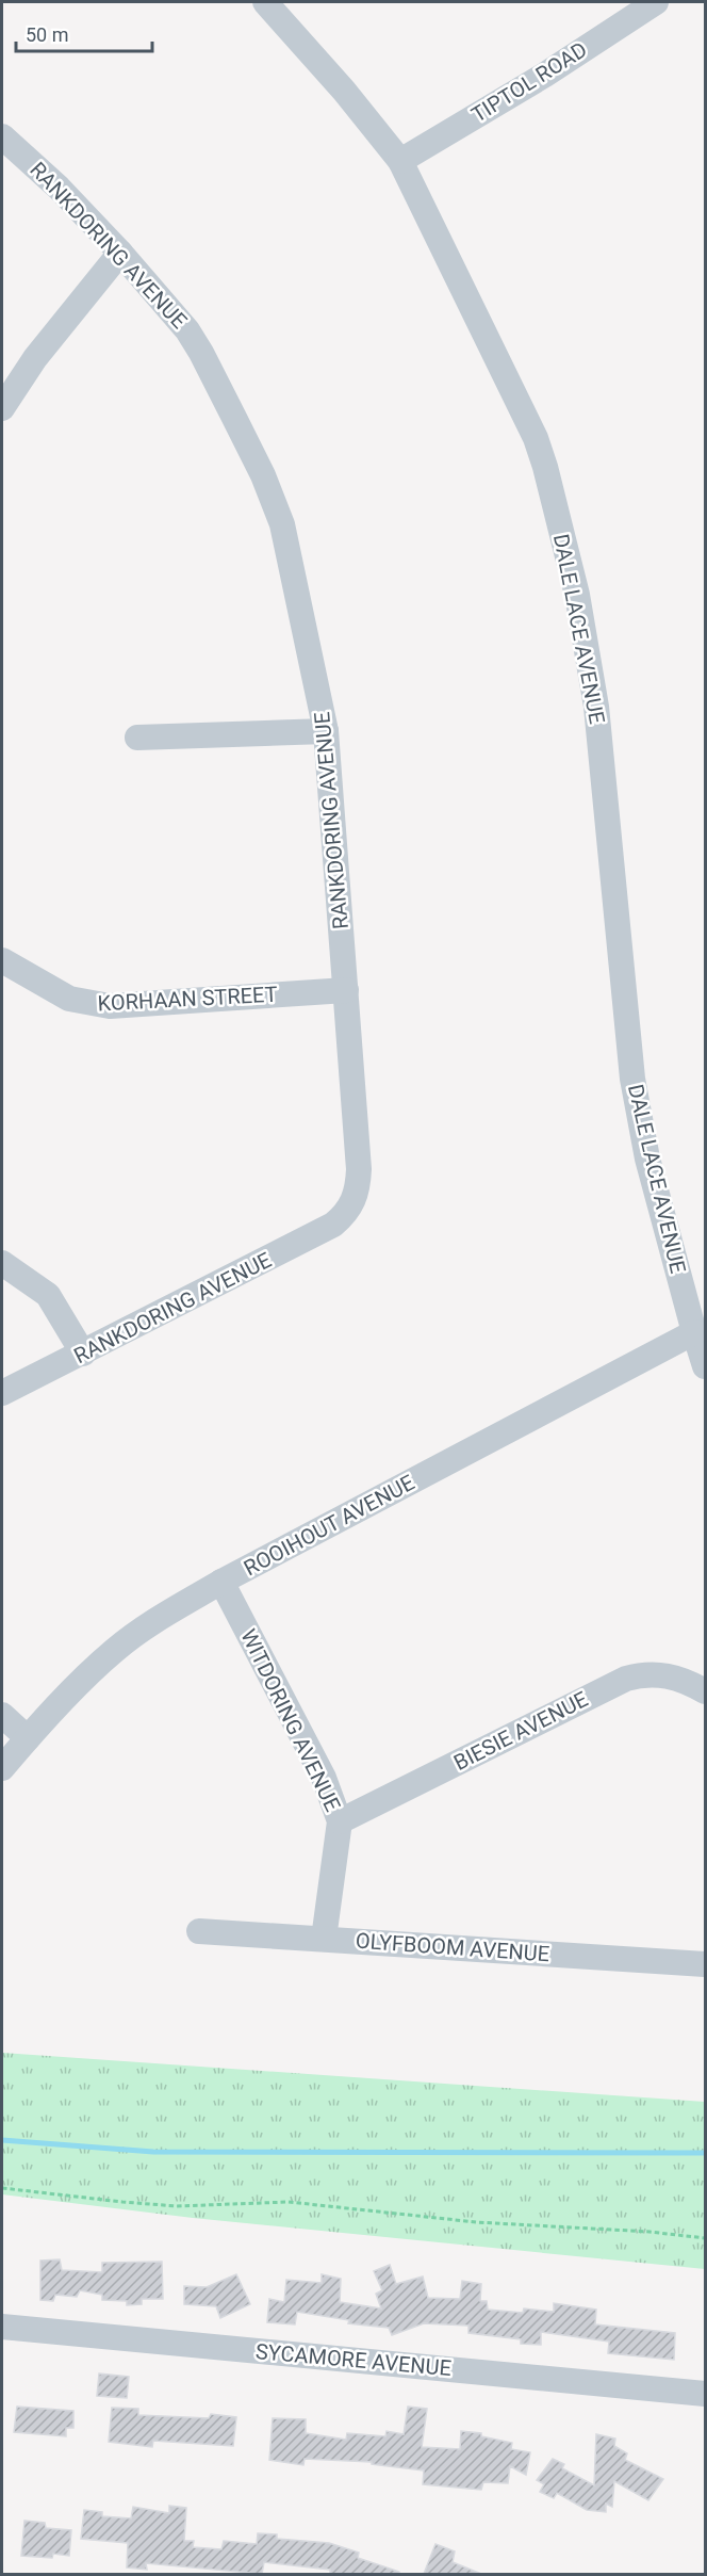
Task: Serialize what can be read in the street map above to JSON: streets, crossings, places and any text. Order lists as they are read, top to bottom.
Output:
{
  "streets": {
    "street": [
      "TIPTOL ROAD",
      "RANKDORING AVENUE",
      "DALE LACE AVENUE",
      "KORHAAN STREET",
      "ROOIHOUT AVENUE",
      "WITDORING AVENUE",
      "BIESIE AVENUE",
      "OLYFBOOM AVENUE",
      "SYCAMORE AVENUE"
    ]
  },
  "crossings": [
    ["TIPTOL ROAD", "DALE LACE AVENUE"],
    ["RANKDORING AVENUE", "KORHAAN STREET"],
    ["DALE LACE AVENUE", "ROOIHOUT AVENUE"],
    ["ROOIHOUT AVENUE", "WITDORING AVENUE"],
    ["WITDORING AVENUE", "BIESIE AVENUE"],
    ["WITDORING AVENUE", "OLYFBOOM AVENUE"]
  ],
  "scale_bar": "50 m"
}
